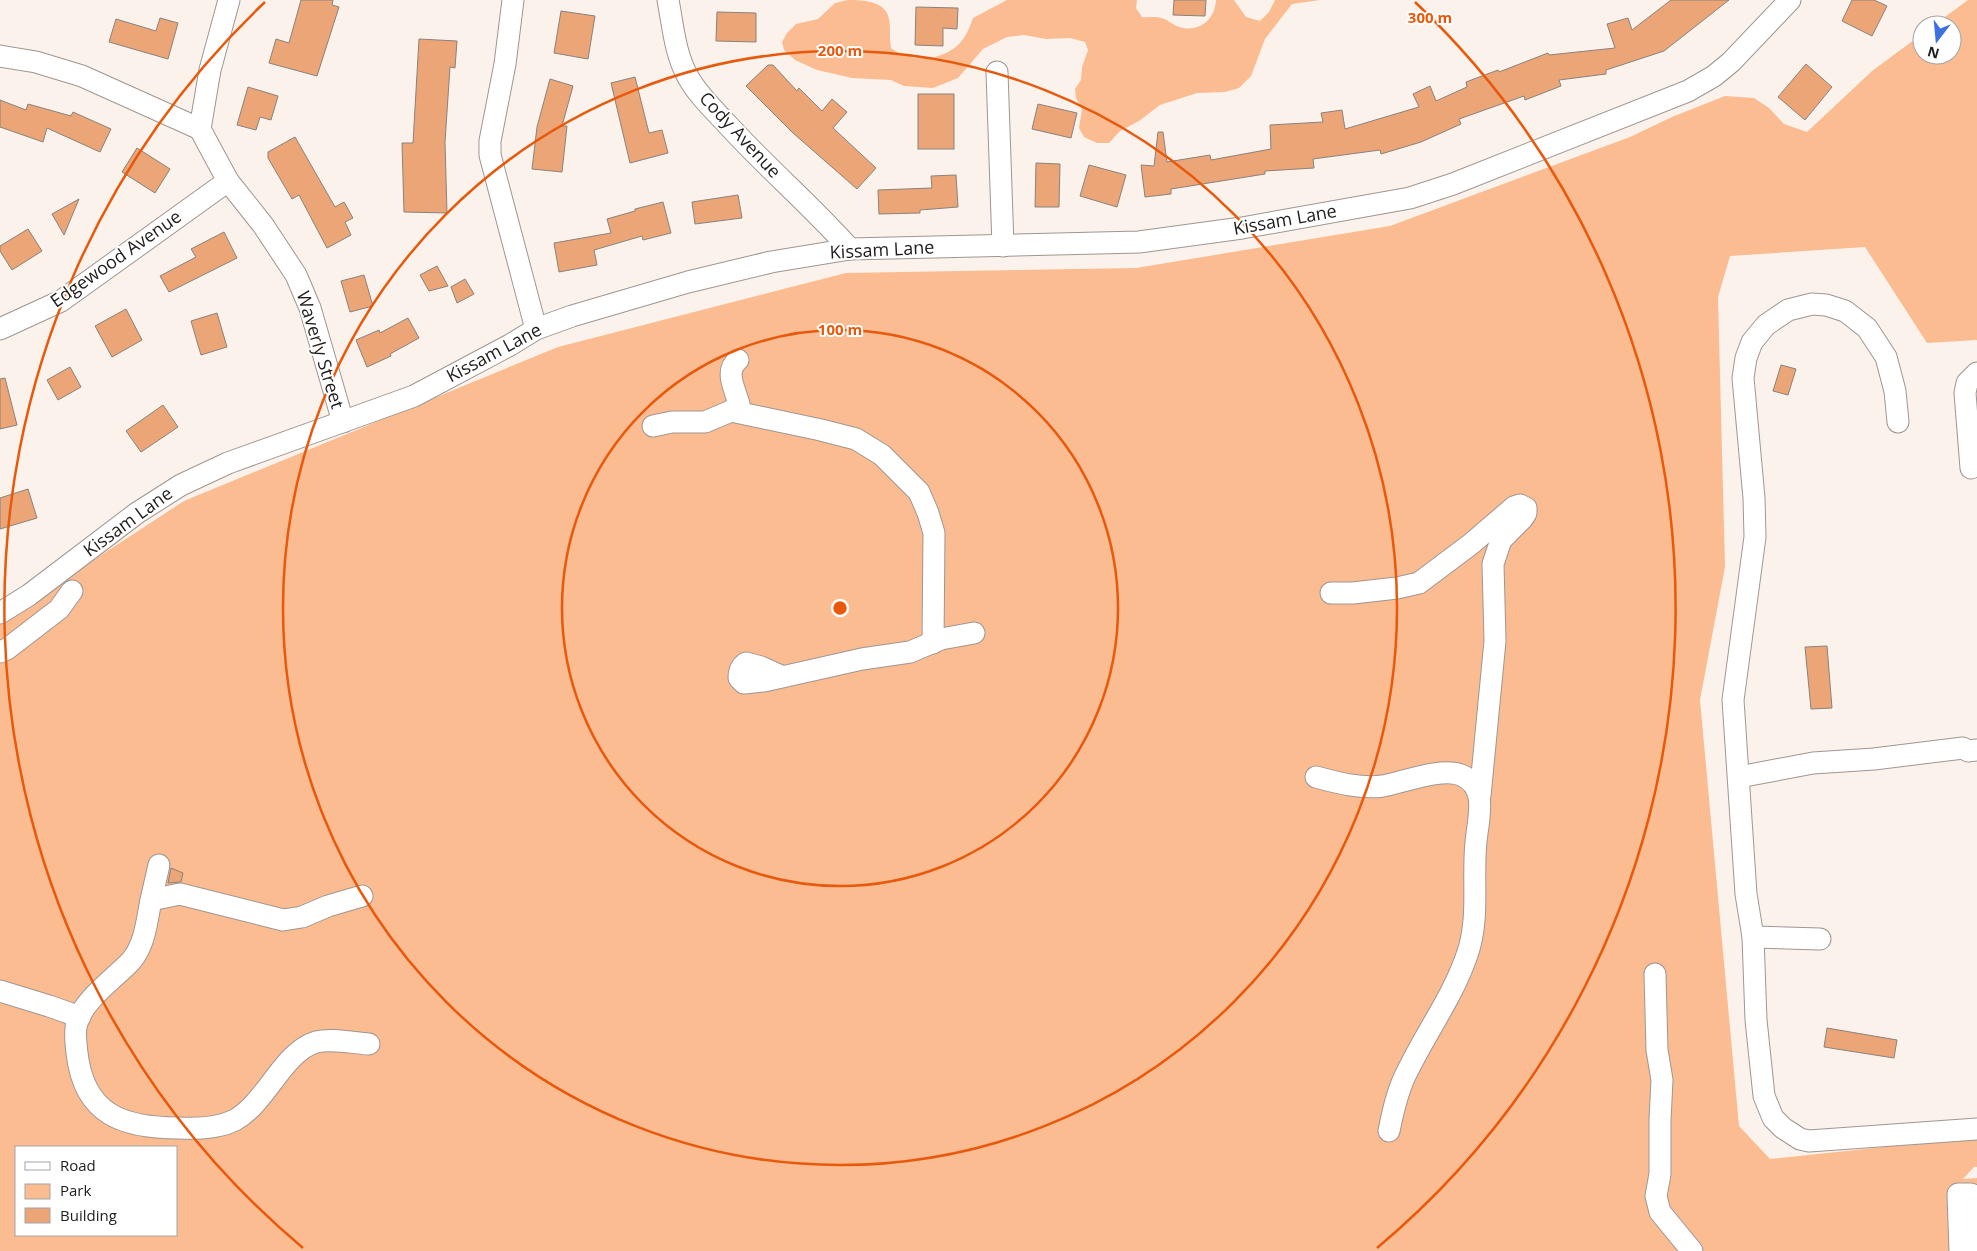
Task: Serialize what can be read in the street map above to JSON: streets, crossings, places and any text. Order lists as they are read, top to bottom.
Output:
{
  "streets": {
    "street": [
      "Cody Avenue",
      "Kissam Lane",
      "Edgewood Avenue",
      "Waverly Street"
    ]
  },
  "crossings": [
    ["Cody Avenue", "Kissam Lane"],
    ["Kissam Lane", "Waverly Street"],
    ["Edgewood Avenue", "Waverly Street"]
  ],
  "legend": ["Road", "Park", "Building"],
  "north": "bottom",
  "rings": ["300 m", "200 m", "100 m"]
}
